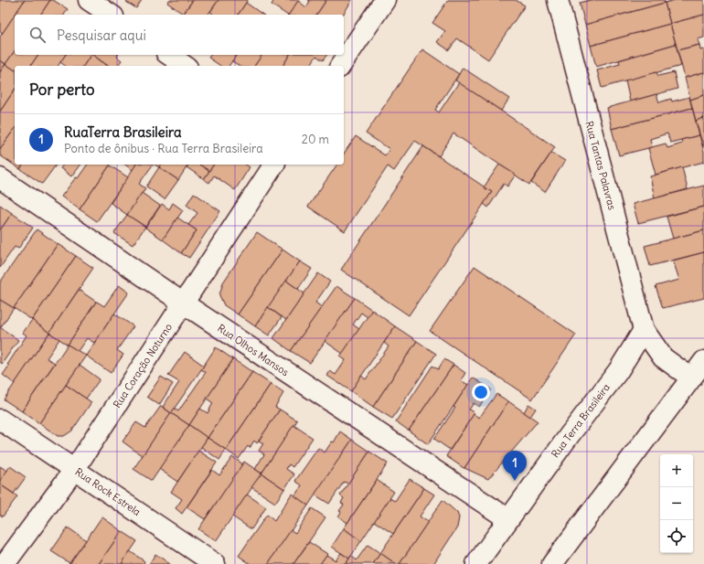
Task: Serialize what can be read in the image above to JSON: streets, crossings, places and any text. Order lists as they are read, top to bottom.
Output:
{
  "streets": {
    "street": [
      "Rua Tantas Palavras",
      "Rua Olhos Mansos",
      "Rua Coração Noturno",
      "Rua Terra Brasileira",
      "Rua Rock Estrela"
    ]
  },
  "crossings": [
    ["Rua Tantas Palavras", "Rua Terra Brasileira"],
    ["Rua Olhos Mansos", "Rua Coração Noturno"],
    ["Rua Olhos Mansos", "Rua Terra Brasileira"],
    ["Rua Coração Noturno", "Rua Rock Estrela"]
  ],
  "page": {
    "search": "Pesquisar aqui",
    "heading": "Por perto",
    "list": [
      {
        "mark": "1",
        "name": "RuaTerra Brasileira",
        "note": "Ponto de ônibus · Rua Terra Brasileira",
        "value": "20 m"
      }
    ],
    "pins": "1",
    "map_buttons": ["+", "−"]
  }
}
